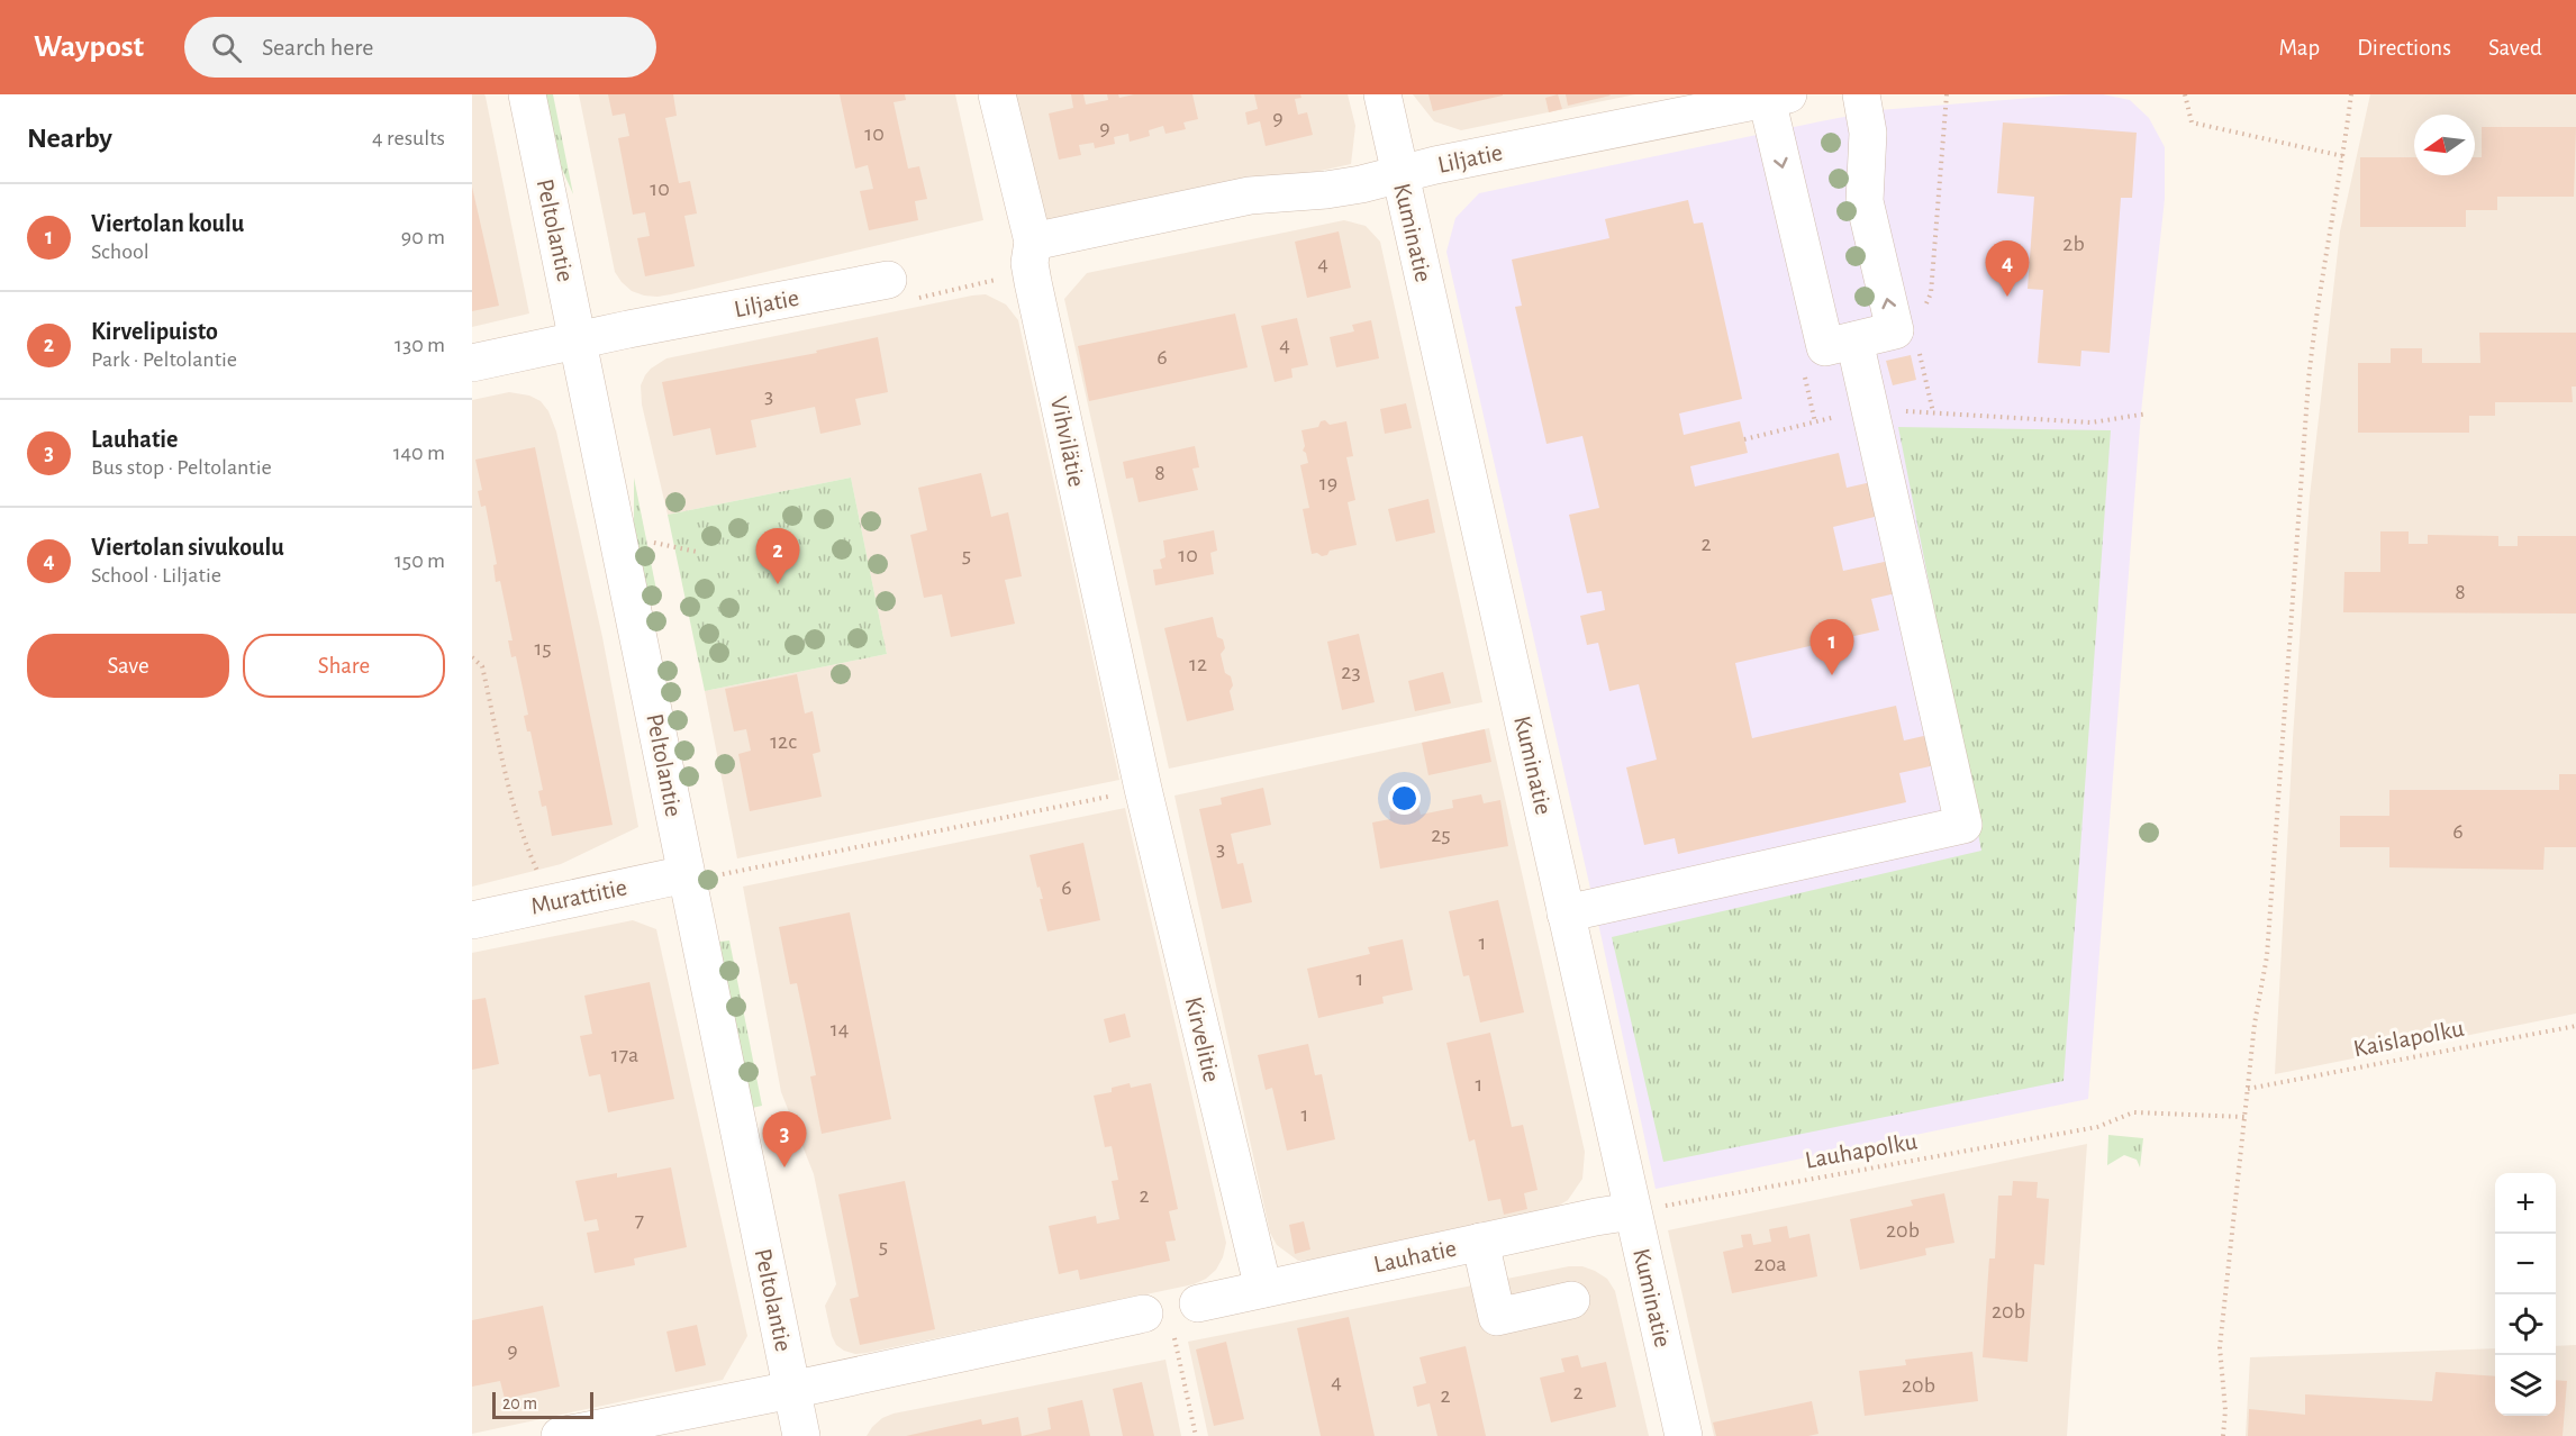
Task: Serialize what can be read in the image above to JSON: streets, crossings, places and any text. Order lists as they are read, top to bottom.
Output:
{
  "streets": {
    "street": [
      "Liljatie",
      "Peltolantie",
      "Kuminatie",
      "Vihvilätie",
      "Murattitie",
      "Kirvelitie",
      "Lauhatie"
    ],
    "path": ["Kaislapolku", "Lauhapolku"]
  },
  "crossings": [
    ["Liljatie", "Peltolantie"],
    ["Liljatie", "Kuminatie"],
    ["Liljatie", "Vihvilätie"],
    ["Peltolantie", "Murattitie"],
    ["Kuminatie", "Lauhapolku"],
    ["Kuminatie", "Lauhatie"],
    ["Vihvilätie", "Kirvelitie"],
    ["Kirvelitie", "Lauhatie"],
    ["Lauhapolku", "Lauhatie"]
  ],
  "house_numbers": [
    "9",
    "9",
    "10",
    "10",
    "2b",
    "4",
    "4",
    "6",
    "3",
    "8",
    "19",
    "2",
    "5",
    "10",
    "8",
    "15",
    "12",
    "23",
    "12c",
    "6",
    "25",
    "3",
    "6",
    "1",
    "1",
    "14",
    "17a",
    "1",
    "1",
    "2",
    "7",
    "20b",
    "5",
    "20a",
    "20b",
    "9",
    "4",
    "20b",
    "2",
    "2"
  ],
  "scale_bar": "20 m",
  "north": "left",
  "page": {
    "header": "Waypost",
    "search": "Search here",
    "nav": ["Map", "Directions", "Saved"],
    "heading": ["Nearby", "4 results"],
    "list": [
      {
        "mark": "1",
        "name": "Viertolan koulu",
        "note": "School",
        "value": "90 m"
      },
      {
        "mark": "2",
        "name": "Kirvelipuisto",
        "note": "Park · Peltolantie",
        "value": "130 m"
      },
      {
        "mark": "3",
        "name": "Lauhatie",
        "note": "Bus stop · Peltolantie",
        "value": "140 m"
      },
      {
        "mark": "4",
        "name": "Viertolan sivukoulu",
        "note": "School · Liljatie",
        "value": "150 m"
      }
    ],
    "pins": [
      "4",
      "2",
      "1",
      "3"
    ],
    "buttons": ["Save", "Share"],
    "map_buttons": ["+", "−"],
    "scale": "20 m"
  }
}
